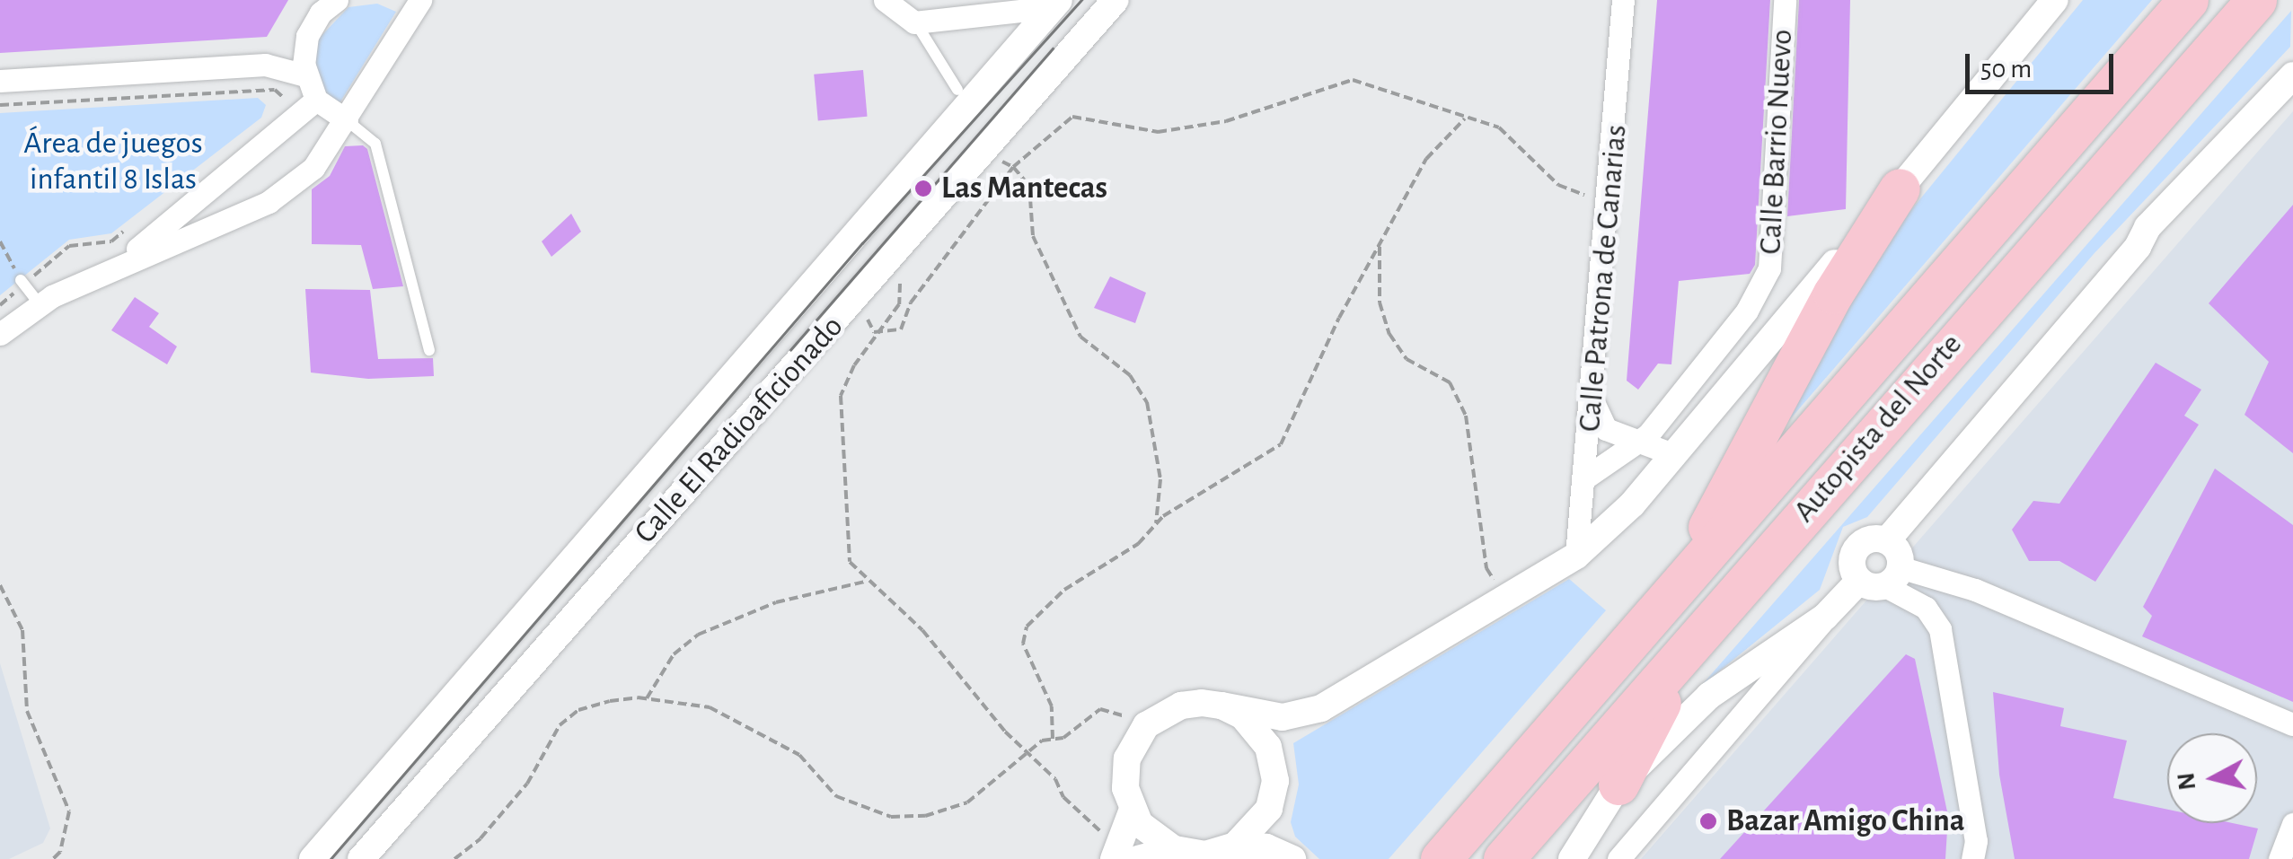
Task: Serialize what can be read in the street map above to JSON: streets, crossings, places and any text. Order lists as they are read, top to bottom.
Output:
{
  "streets": {
    "highway": ["Autopista del Norte"],
    "street": ["Calle Barrio Nuevo", "Calle Patrona de Canarias", "Calle El Radioaficionado"]
  },
  "crossings": [
    ["Calle Barrio Nuevo", "Calle Patrona de Canarias"]
  ],
  "parks": ["Área de juegos infantil 8 Islas"],
  "places": ["Las Mantecas", "Bazar Amigo China"],
  "scale_bar": "50 m",
  "north": "left"
}
